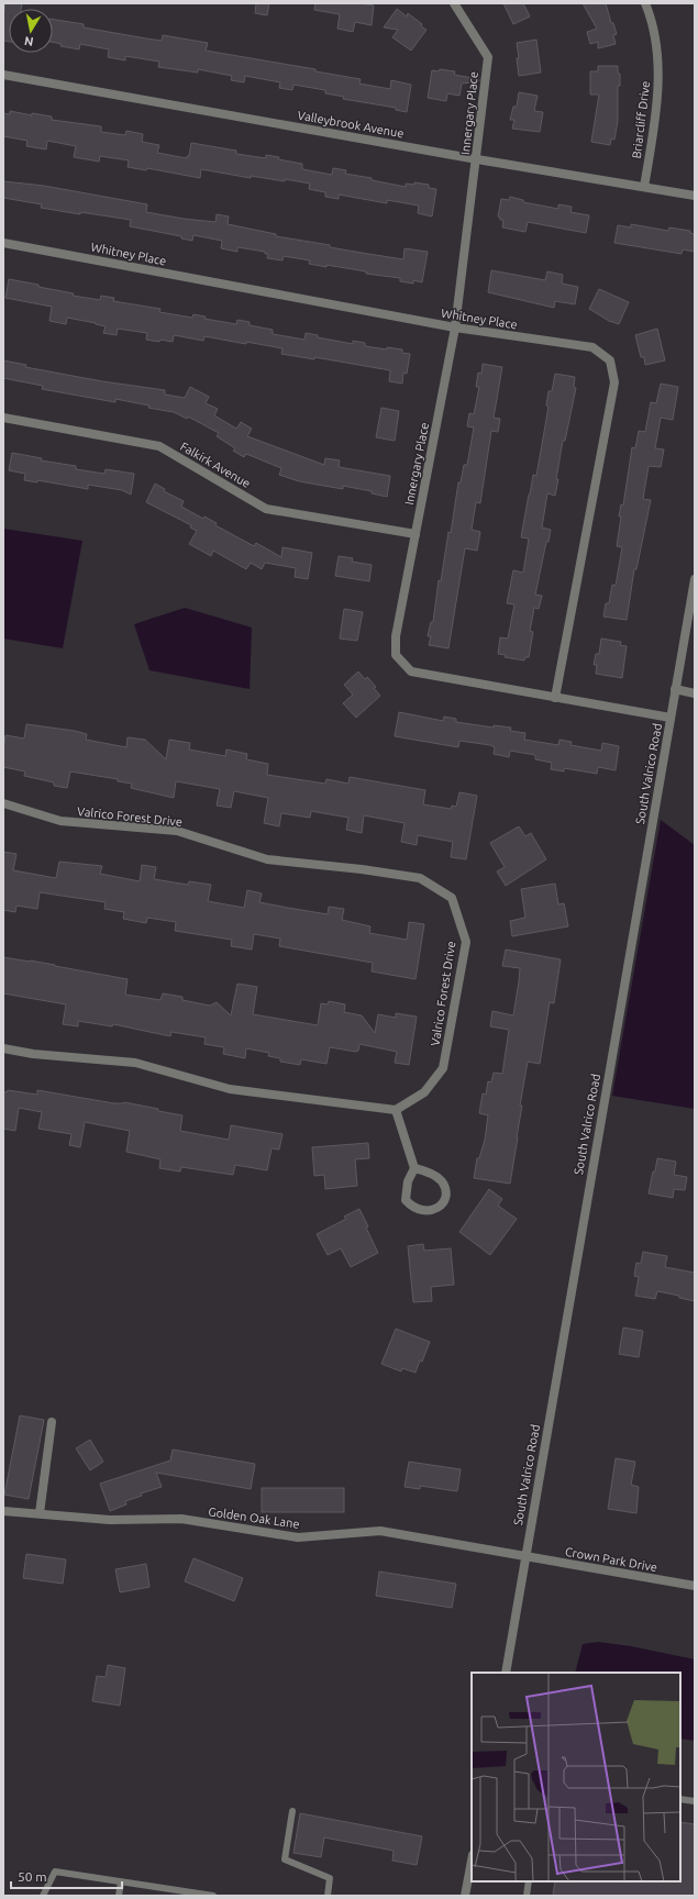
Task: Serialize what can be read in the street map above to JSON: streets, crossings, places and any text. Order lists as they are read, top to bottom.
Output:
{
  "streets": {
    "street": [
      "Innergary Place",
      "Briarcliff Drive",
      "Valleybrook Avenue",
      "Whitney Place",
      "Falkirk Avenue",
      "South Valrico Road",
      "Valrico Forest Drive",
      "Golden Oak Lane",
      "Crown Park Drive"
    ]
  },
  "crossings": [
    ["Innergary Place", "Valleybrook Avenue"],
    ["Innergary Place", "Whitney Place"],
    ["Innergary Place", "Falkirk Avenue"],
    ["Innergary Place", "South Valrico Road"],
    ["Briarcliff Drive", "Valleybrook Avenue"],
    ["South Valrico Road", "Golden Oak Lane"],
    ["South Valrico Road", "Crown Park Drive"],
    ["Golden Oak Lane", "Crown Park Drive"]
  ],
  "scale_bar": "50 m",
  "north": "bottom"
}
